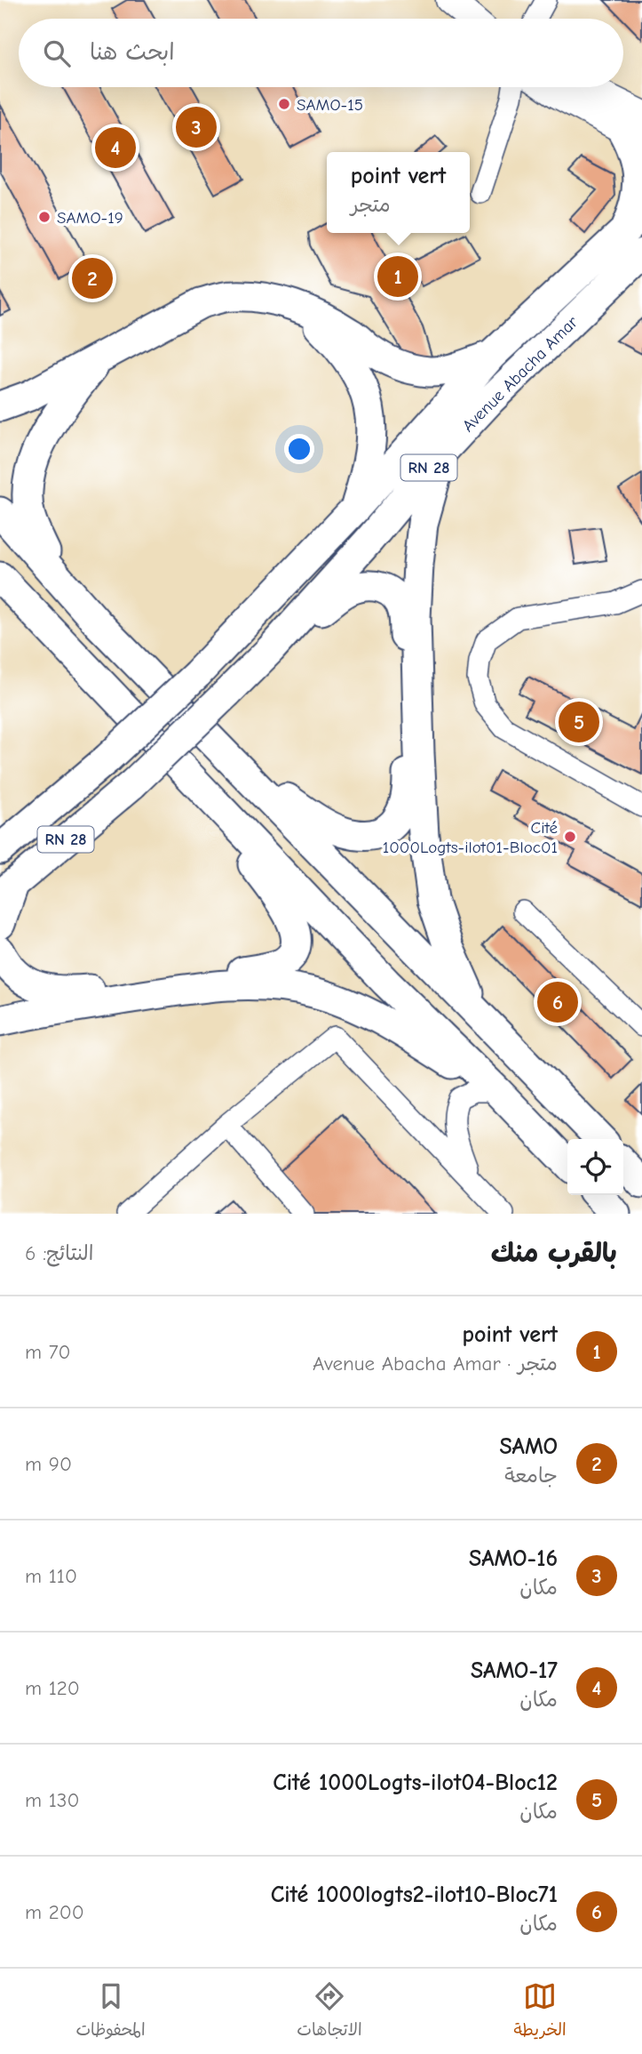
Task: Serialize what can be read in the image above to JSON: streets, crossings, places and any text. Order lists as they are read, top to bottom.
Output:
{
  "streets": {
    "highway": ["Avenue Abacha Amar", "RN 28"]
  },
  "places": ["SAMO-15", "SAMO-19", "Cité 1000Logts-ilot01-Bloc01"],
  "page": {
    "search": "ابحث هنا",
    "pins": [
      "3",
      "4",
      "1",
      "2",
      "5",
      "6"
    ],
    "popup": ["point vert", "متجر"],
    "heading": ["بالقرب منك", "النتائج: 6"],
    "list": [
      {
        "mark": "1",
        "name": "point vert",
        "note": "متجر · Avenue Abacha Amar",
        "value": "70 m"
      },
      {
        "mark": "2",
        "name": "SAMO",
        "note": "جامعة",
        "value": "90 m"
      },
      {
        "mark": "3",
        "name": "SAMO-16",
        "note": "مكان",
        "value": "110 m"
      },
      {
        "mark": "4",
        "name": "SAMO-17",
        "note": "مكان",
        "value": "120 m"
      },
      {
        "mark": "5",
        "name": "Cité 1000Logts-ilot04-Bloc12",
        "note": "مكان",
        "value": "130 m"
      },
      {
        "mark": "6",
        "name": "Cité 1000logts2-ilot10-Bloc71",
        "note": "مكان",
        "value": "200 m"
      }
    ],
    "nav": ["الخريطة", "الاتجاهات", "المحفوظات"]
  }
}
